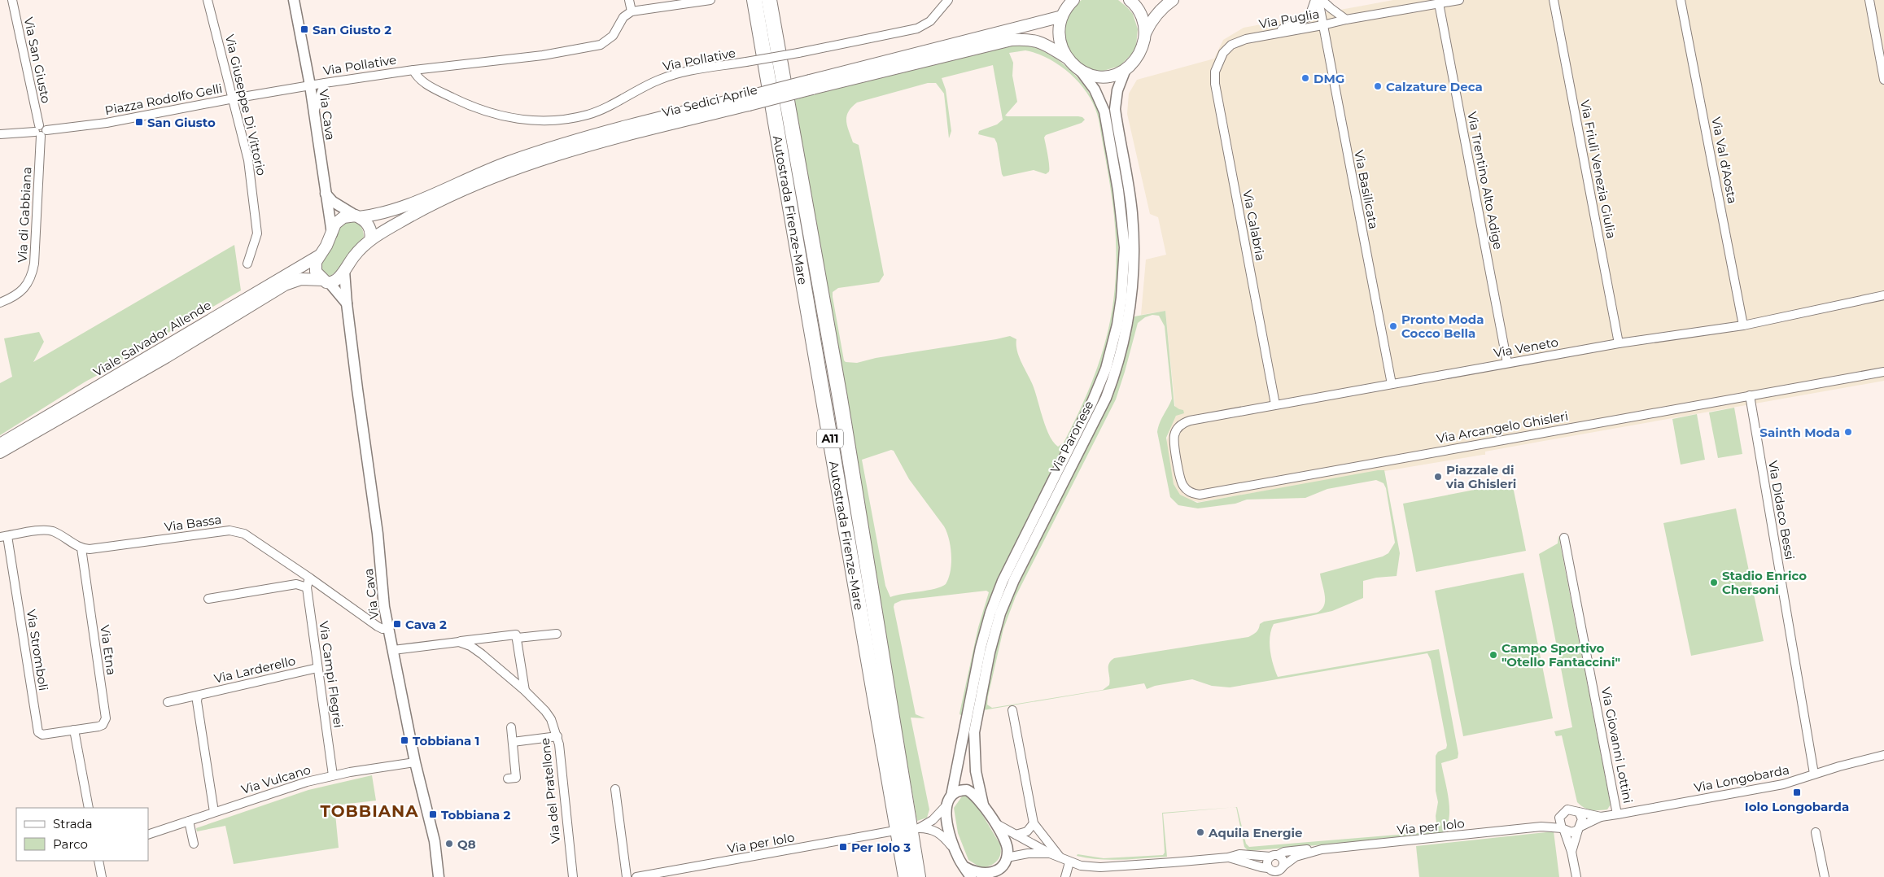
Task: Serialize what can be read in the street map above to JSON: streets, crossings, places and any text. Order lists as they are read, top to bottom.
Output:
{
  "streets": {
    "highway": ["Autostrada Firenze-Mare", "A11"],
    "main road": ["Via Sedici Aprile", "Viale Salvador Allende"],
    "street": [
      "Via Puglia",
      "Via Pollative",
      "Via San Giusto",
      "Piazza Rodolfo Gelli",
      "Via Giuseppe Di Vittorio",
      "Via Cava",
      "Via Val d'Aosta",
      "Via Friuli Venezia Giulia",
      "Via Trentino Alto Adige",
      "Via Basilicata",
      "Via di Gabbiana",
      "Via Calabria",
      "Via Veneto",
      "Via Arcangelo Ghisleri",
      "Via Paronese",
      "Via Didaco Bessi",
      "Via Bassa",
      "Via Stromboli",
      "Via Etna",
      "Via Larderello",
      "Via Campi Flegrei",
      "Via Giovanni Lottini",
      "Via Longobarda",
      "Via Vulcano",
      "Via del Pratellone",
      "Via per Iolo"
    ]
  },
  "crossings": [
    ["Via Puglia", "Via Trentino Alto Adige"],
    ["Via Puglia", "Via Basilicata"],
    ["Via Puglia", "Via Calabria"],
    ["Via Pollative", "Piazza Rodolfo Gelli"],
    ["Via Pollative", "Via Cava"],
    ["Via San Giusto", "Piazza Rodolfo Gelli"],
    ["Via San Giusto", "Via di Gabbiana"],
    ["Piazza Rodolfo Gelli", "Via Giuseppe Di Vittorio"],
    ["Piazza Rodolfo Gelli", "Via Cava"],
    ["Piazza Rodolfo Gelli", "Via di Gabbiana"],
    ["Via Sedici Aprile", "Via Cava"],
    ["Via Sedici Aprile", "Viale Salvador Allende"],
    ["Via Sedici Aprile", "Via Paronese"],
    ["Via Cava", "Via Bassa"],
    ["Via Cava", "Via Vulcano"],
    ["Via Val d'Aosta", "Via Veneto"],
    ["Via Friuli Venezia Giulia", "Via Veneto"],
    ["Via Trentino Alto Adige", "Via Veneto"],
    ["Via Basilicata", "Via Veneto"],
    ["Via Calabria", "Via Veneto"],
    ["Via Veneto", "Via Arcangelo Ghisleri"],
    ["Via Arcangelo Ghisleri", "Via Didaco Bessi"],
    ["Via Didaco Bessi", "Via Longobarda"],
    ["Via Bassa", "Via Etna"],
    ["Via Bassa", "Via Campi Flegrei"],
    ["Via Stromboli", "Via Etna"],
    ["Via Larderello", "Via Campi Flegrei"],
    ["Via Campi Flegrei", "Via Vulcano"],
    ["Via Giovanni Lottini", "Via Longobarda"],
    ["Via Longobarda", "Via per Iolo"]
  ],
  "districts": ["TOBBIANA"],
  "places": {
    "transit": [
      "San Giusto 2",
      "San Giusto",
      "Cava 2",
      "Tobbiana 1",
      "Iolo Longobarda",
      "Tobbiana 2",
      "Per Iolo 3"
    ],
    "other": [
      "DMG",
      "Calzature Deca",
      "Pronto Moda Cocco Bella",
      "Sainth Moda",
      "Piazzale di via Ghisleri",
      "Stadio Enrico Chersoni",
      "Campo Sportivo \"Otello Fantaccini\"",
      "Aquila Energie",
      "Q8"
    ]
  },
  "legend": ["Strada", "Parco"]
}
